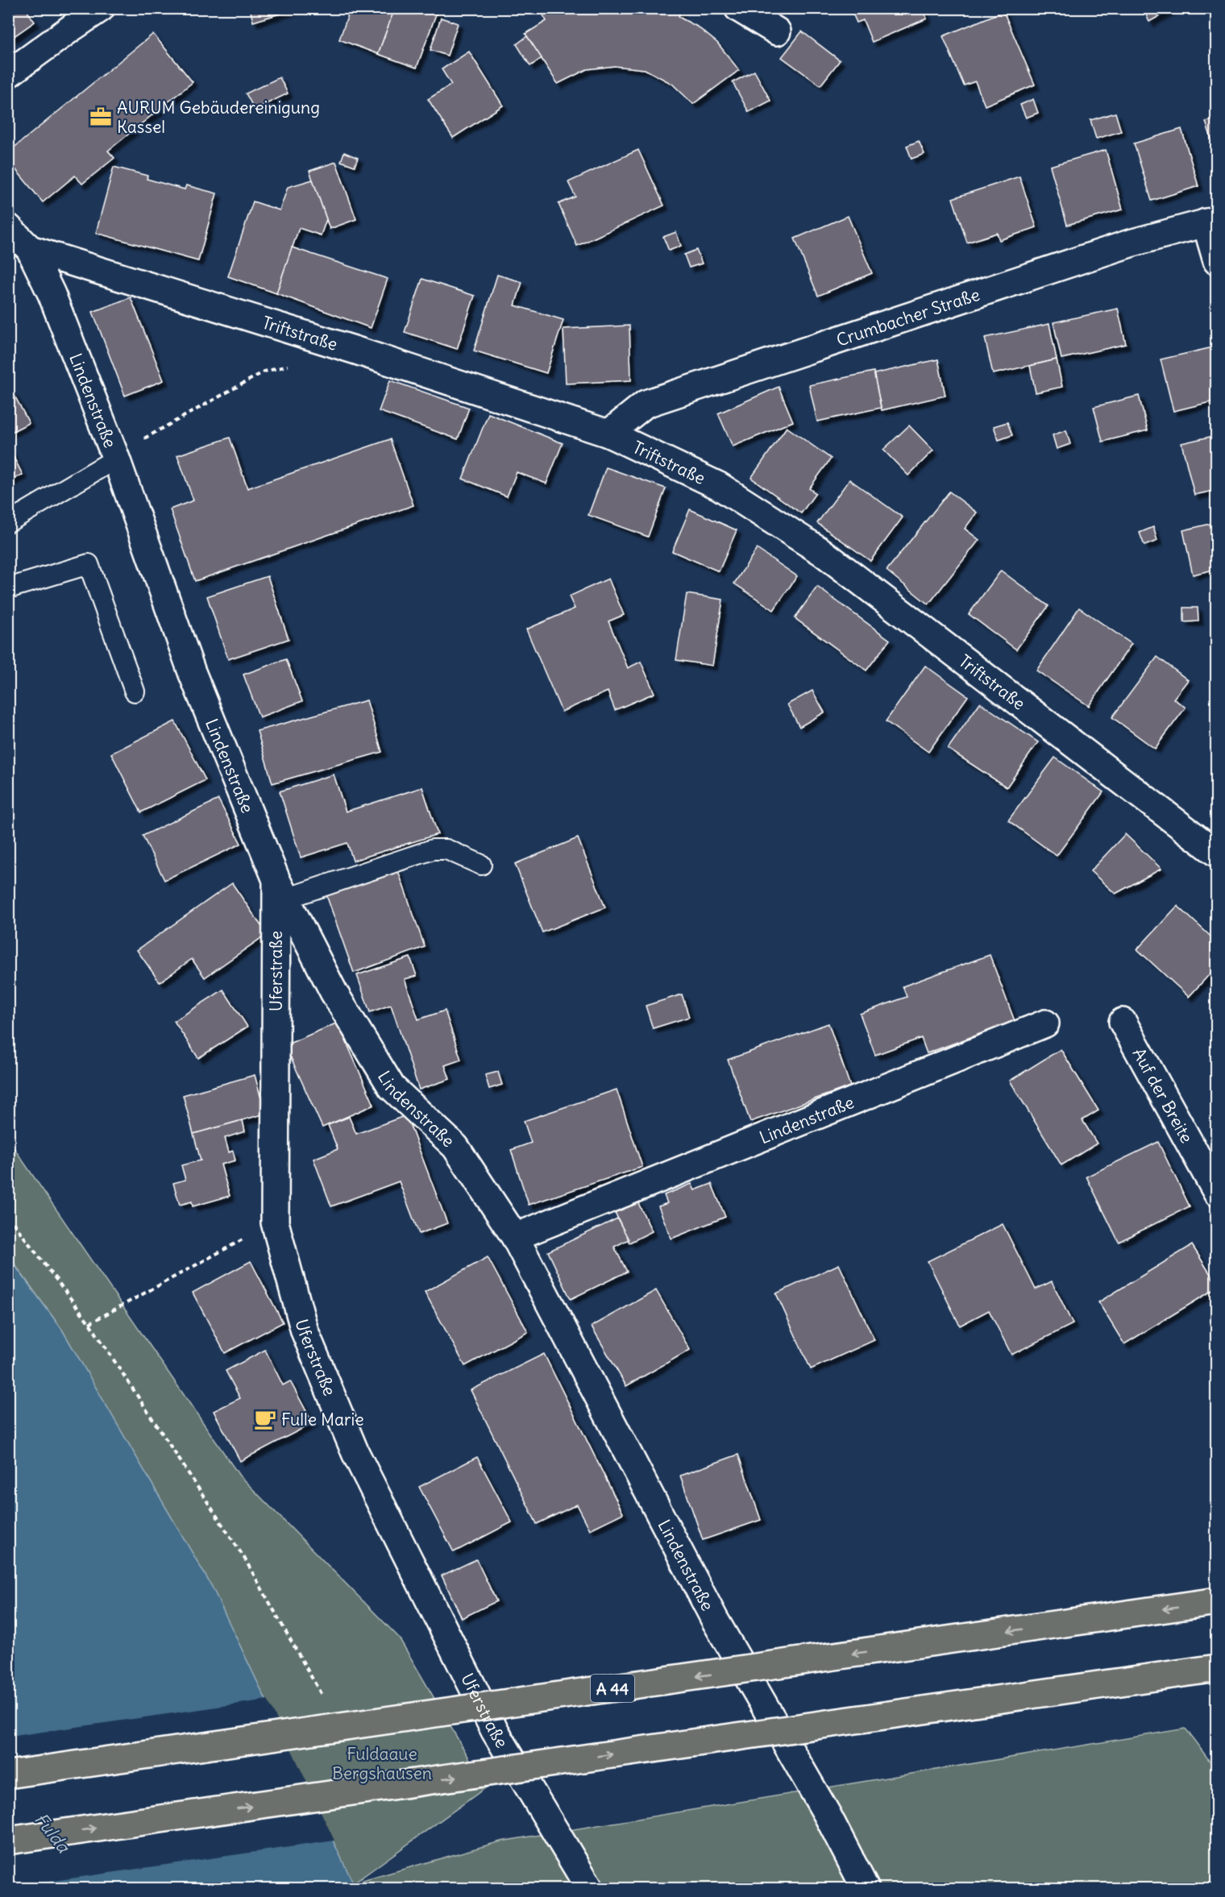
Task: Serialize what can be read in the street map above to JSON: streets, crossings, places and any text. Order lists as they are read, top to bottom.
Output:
{
  "streets": {
    "highway": ["A 44"],
    "street": [
      "Crumbacher Straße",
      "Triftstraße",
      "Lindenstraße",
      "Uferstraße",
      "Auf der Breite"
    ]
  },
  "crossings": [
    ["Crumbacher Straße", "Triftstraße"],
    ["Triftstraße", "Lindenstraße"],
    ["Lindenstraße", "Uferstraße"]
  ],
  "water": ["Fulda"],
  "parks": ["Fuldaaue Bergshausen"],
  "places": {
    "office": ["AURUM Gebäudereinigung Kassel"],
    "cafe": ["Fulle Marie"]
  }
}
